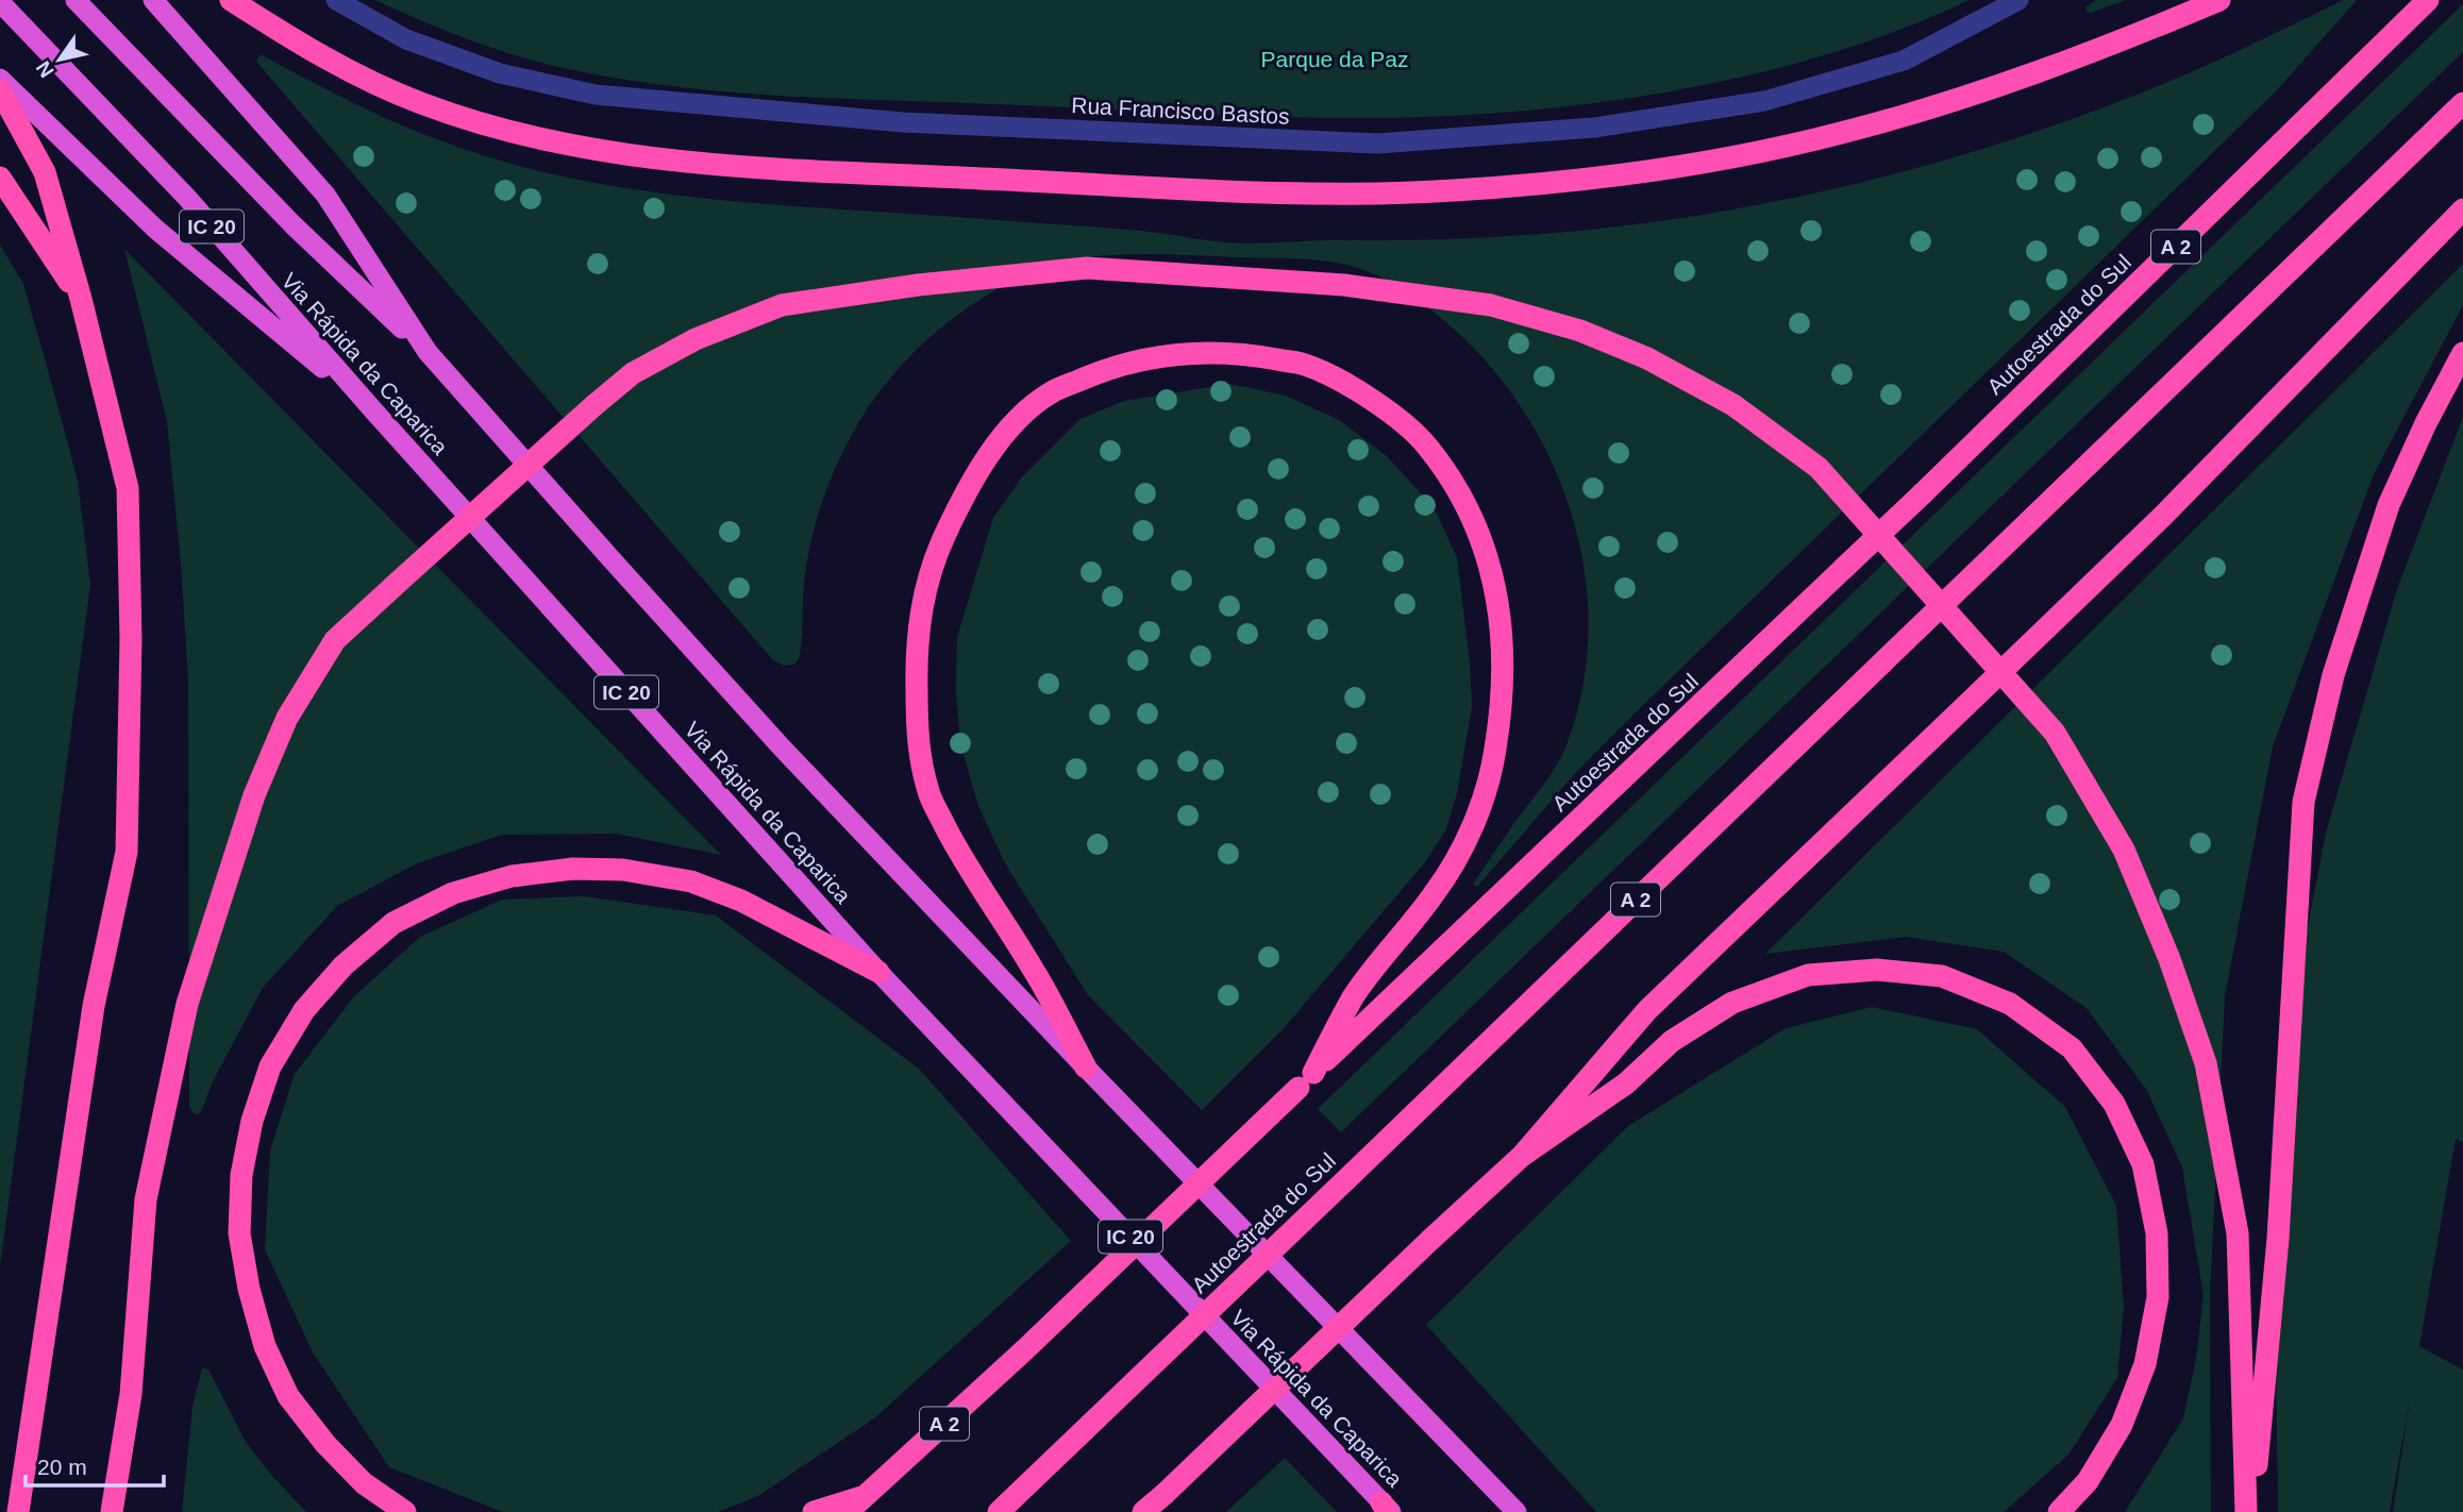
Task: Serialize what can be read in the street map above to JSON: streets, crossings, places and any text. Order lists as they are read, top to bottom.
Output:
{
  "streets": {
    "highway": [
      "IC 20",
      "A 2",
      "Autoestrada do Sul",
      "Via Rápida da Caparica"
    ],
    "street": ["Rua Francisco Bastos"]
  },
  "parks": ["Parque da Paz"],
  "scale_bar": "20 m",
  "north": "bottom left"
}
